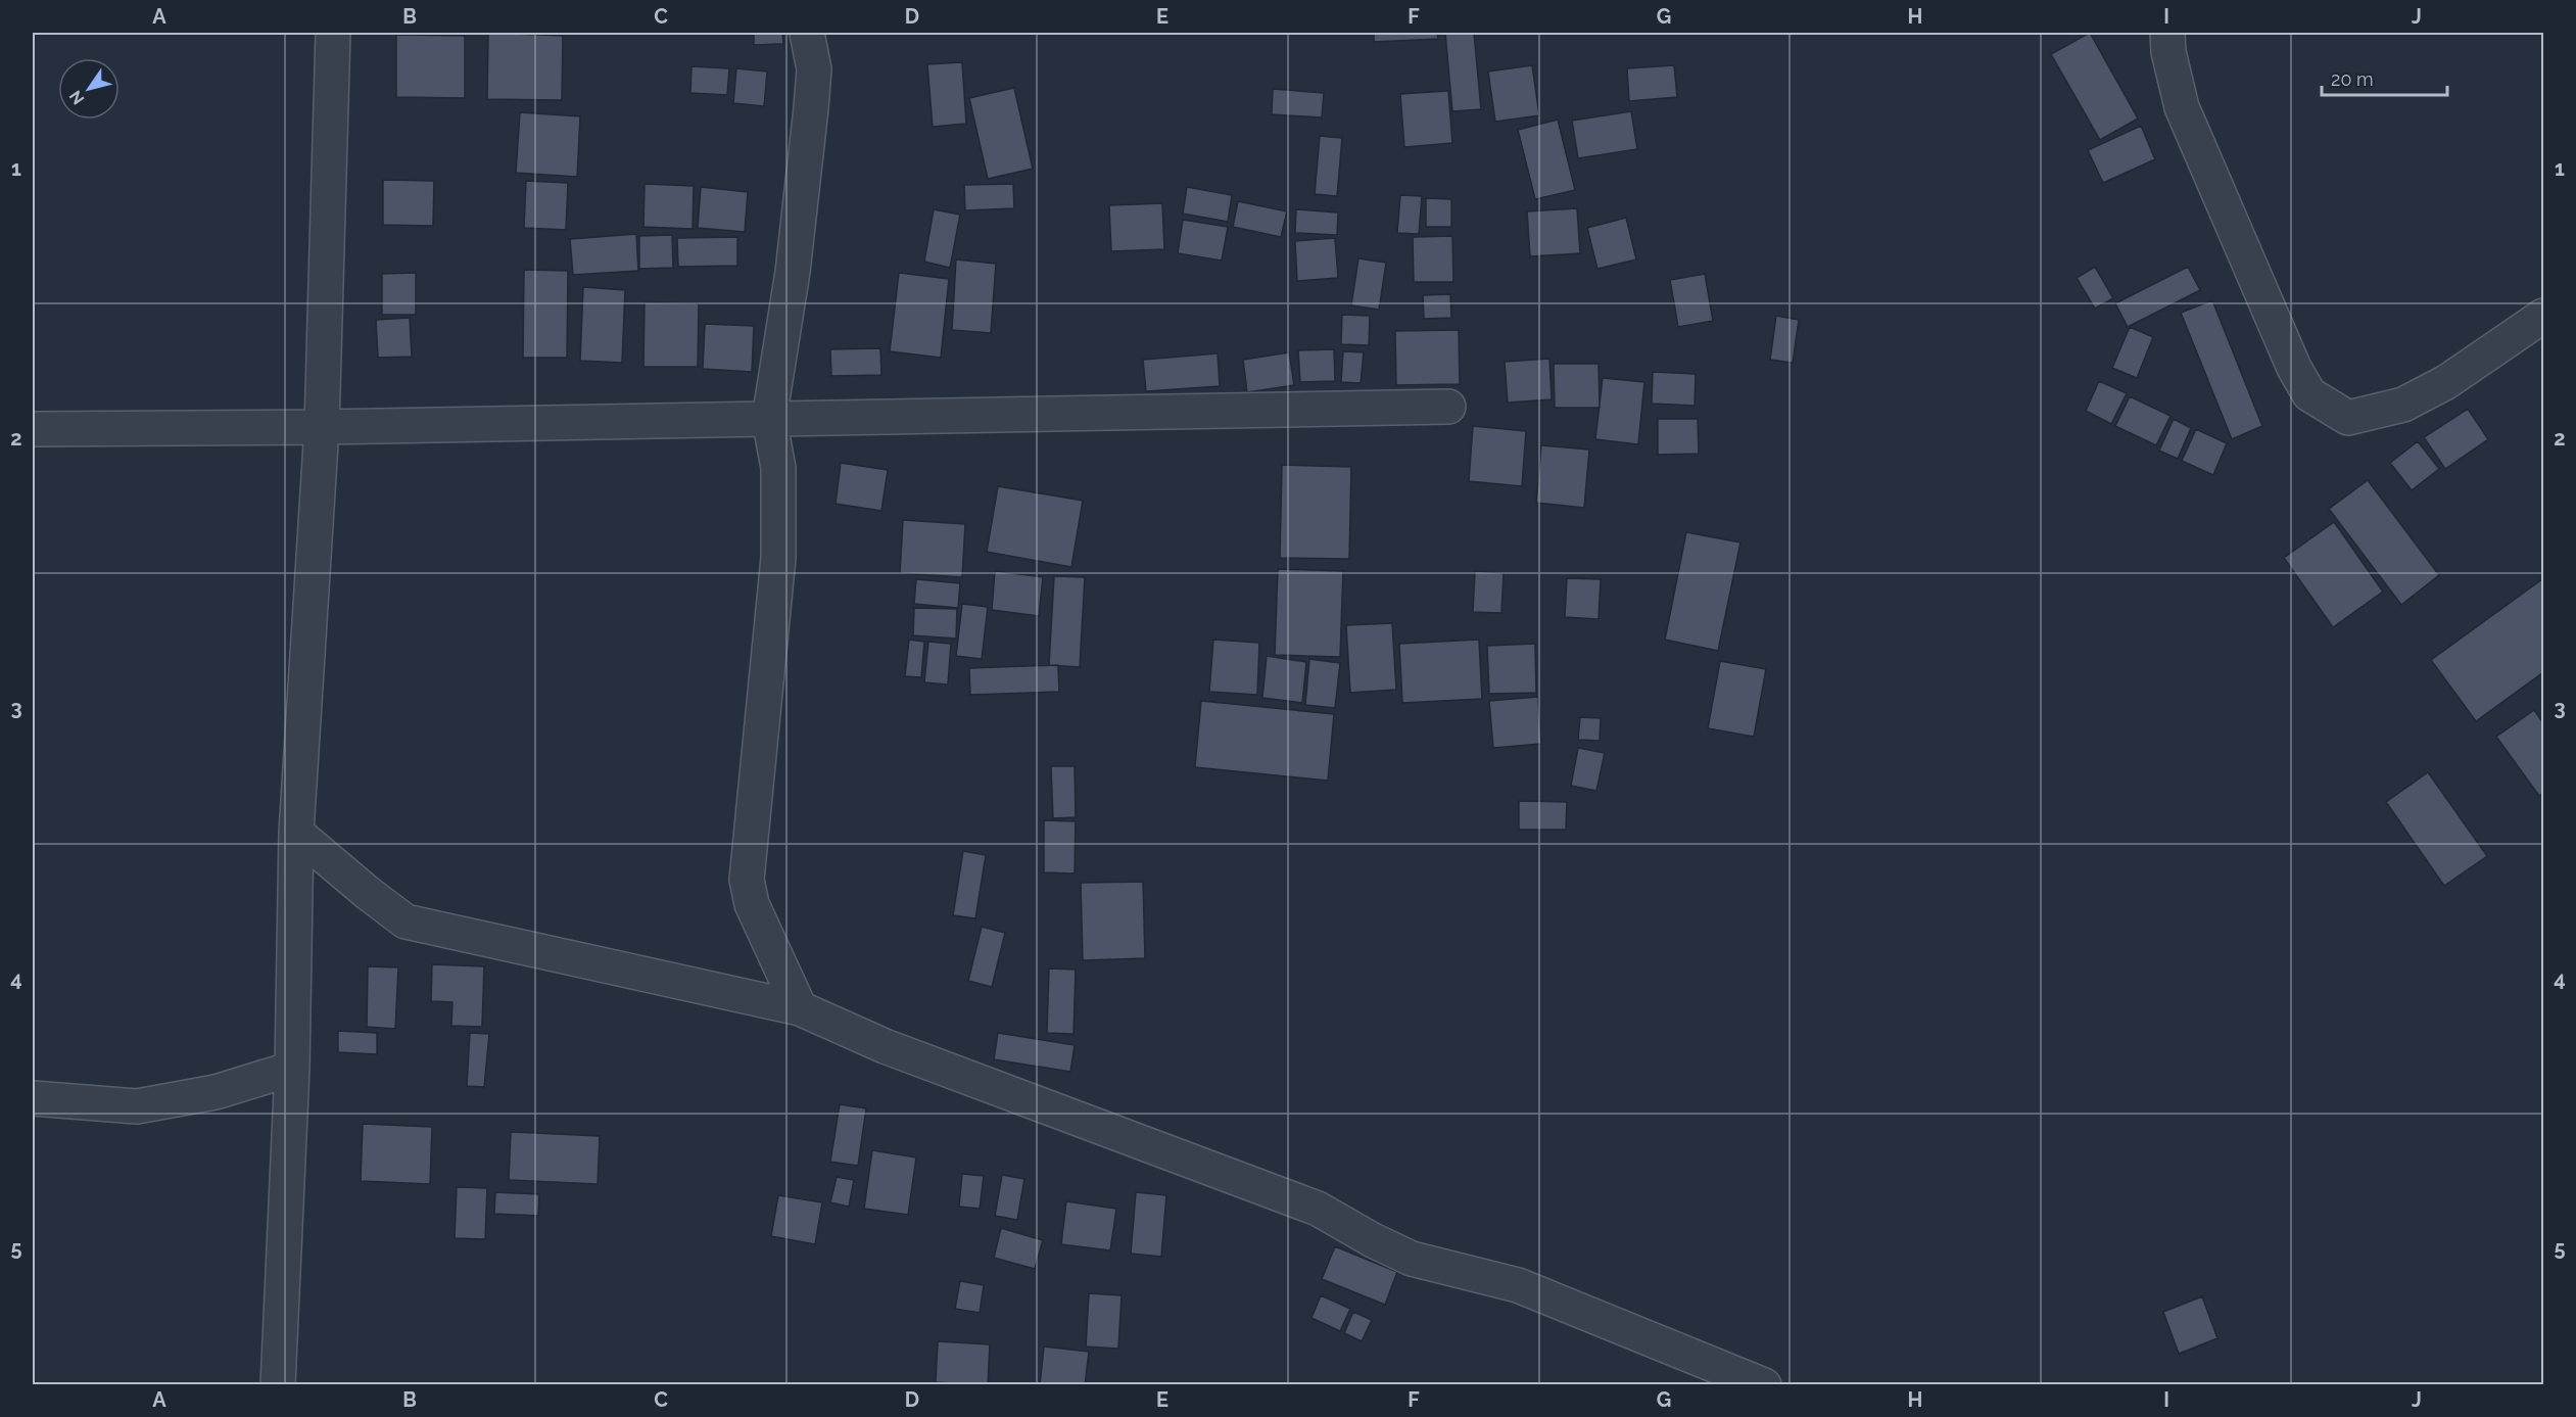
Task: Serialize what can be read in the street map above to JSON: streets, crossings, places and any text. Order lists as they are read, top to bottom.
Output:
{
  "scale_bar": "20 m",
  "north": "bottom left",
  "grid": {
    "columns": [
      "A",
      "B",
      "C",
      "D",
      "E",
      "F",
      "G",
      "H",
      "I",
      "J"
    ],
    "rows": [
      "1",
      "2",
      "3",
      "4",
      "5"
    ]
  }
}
